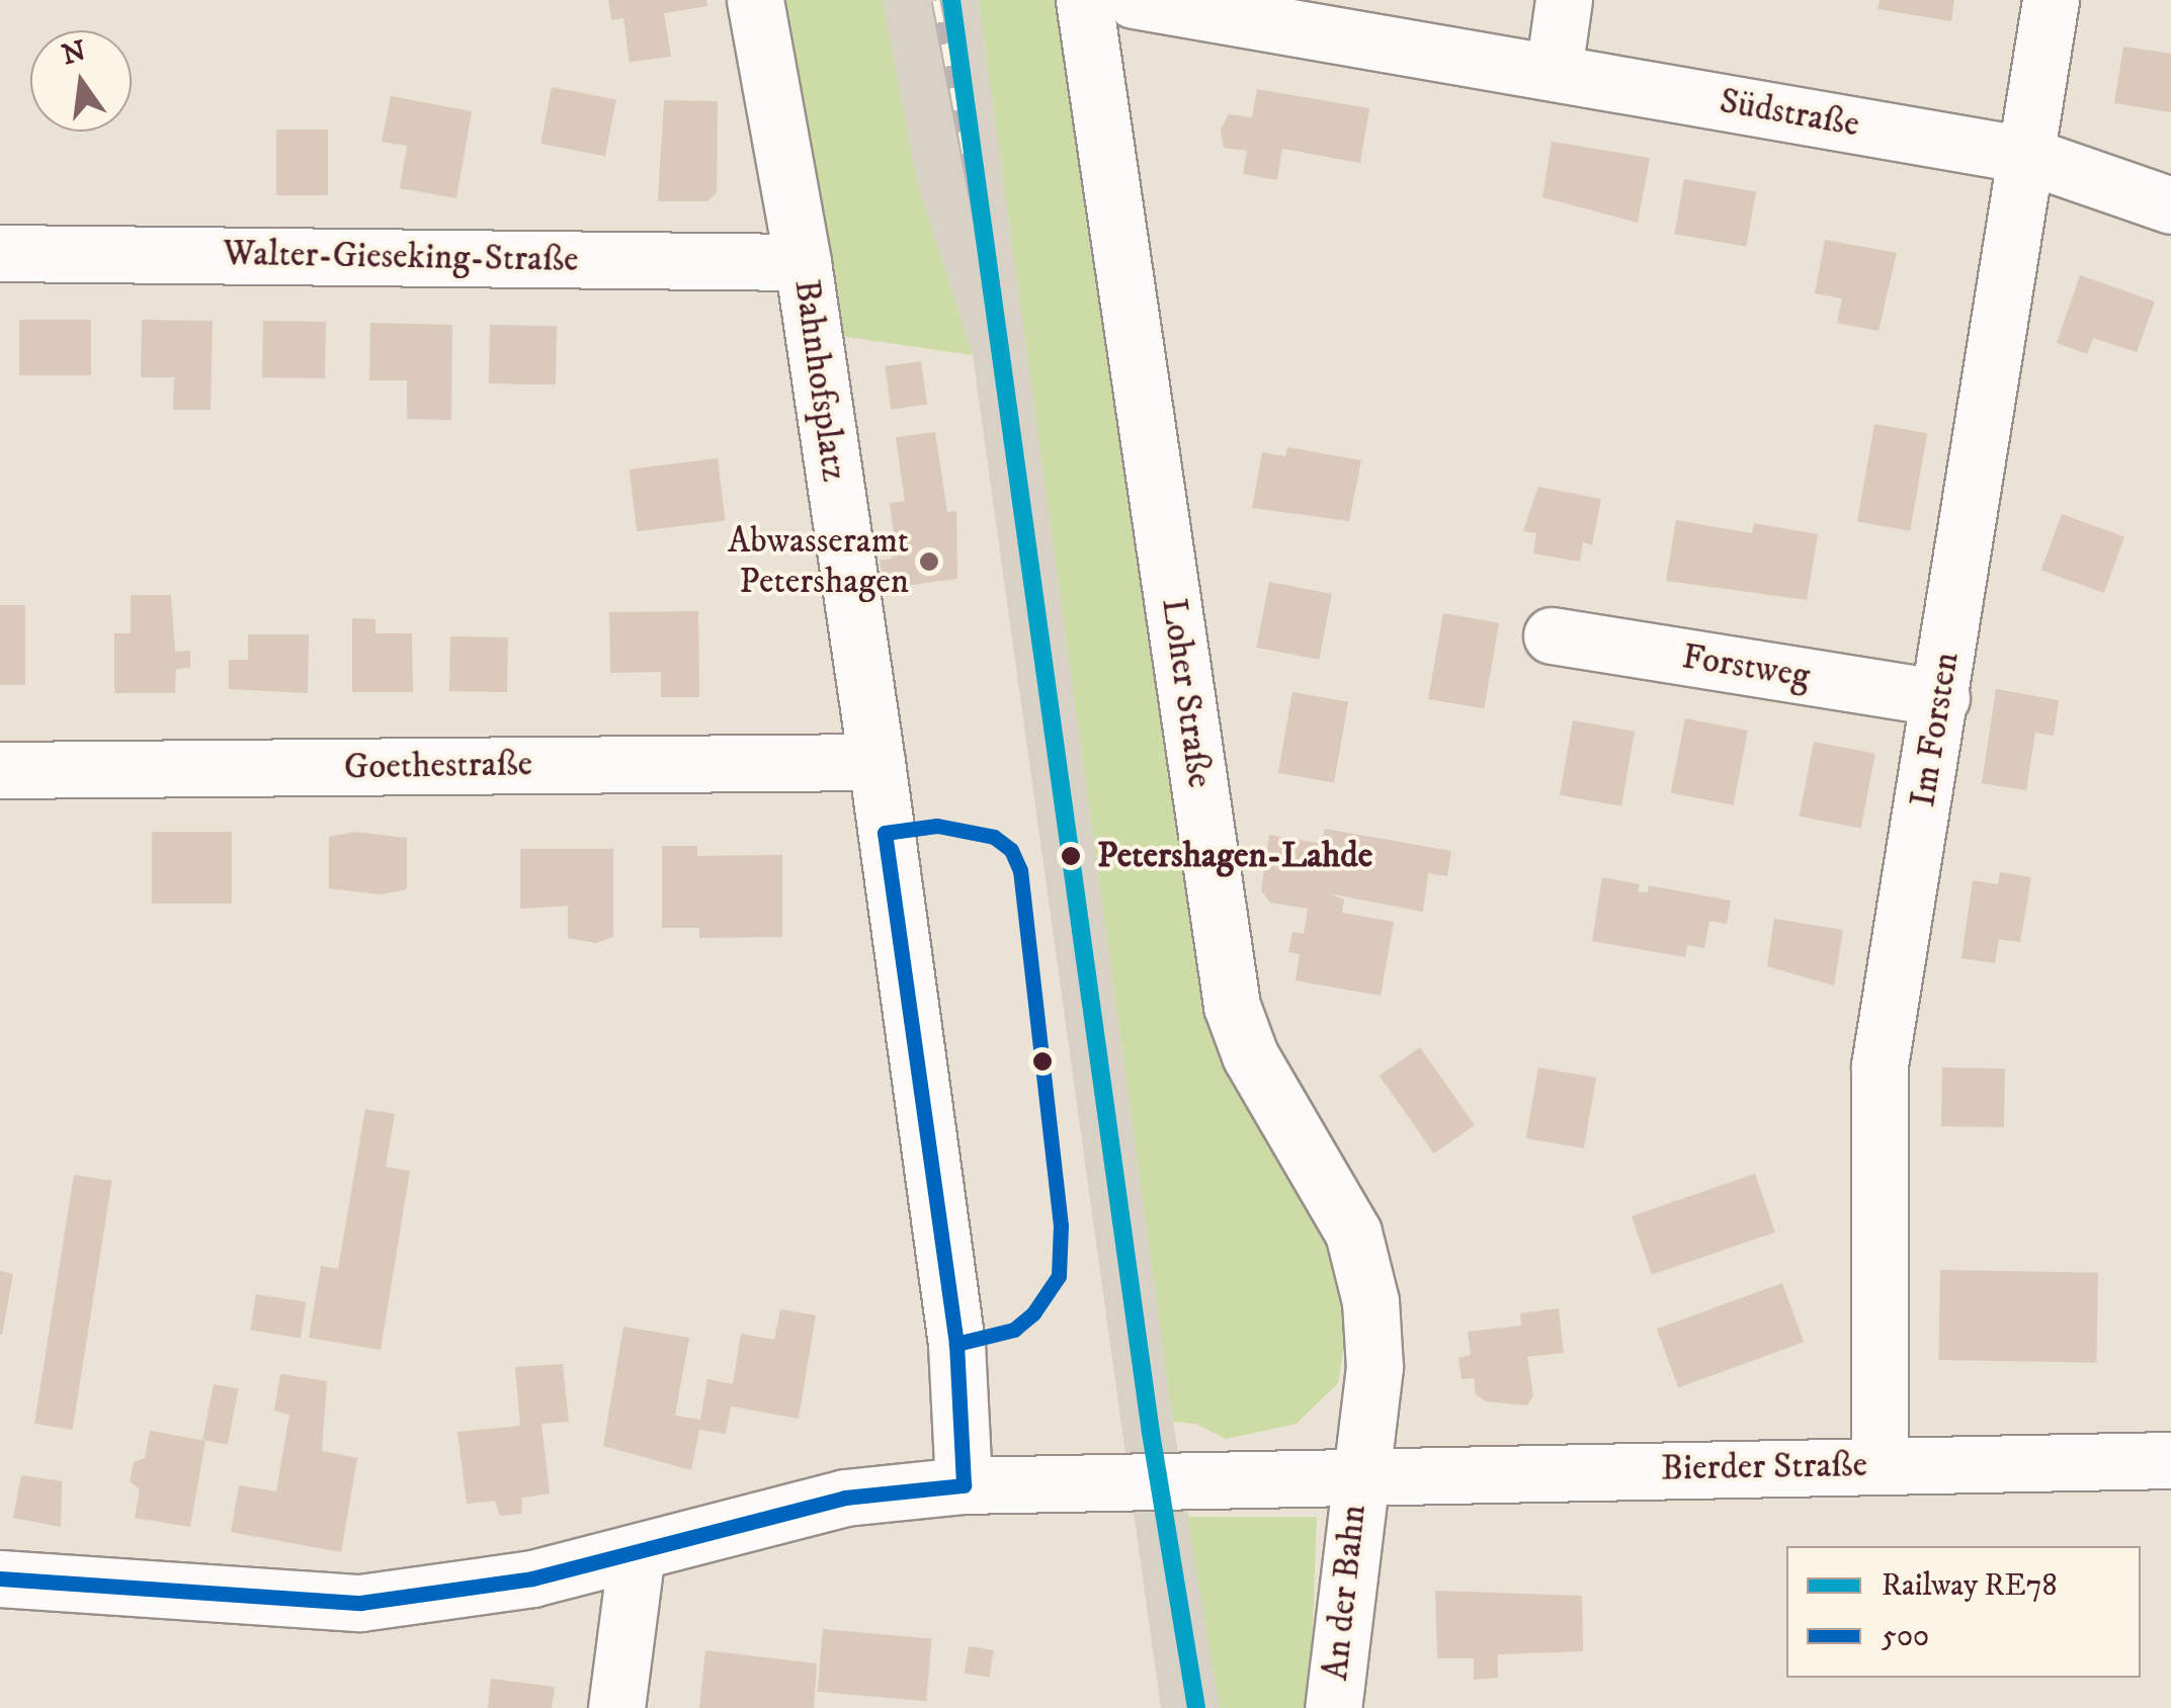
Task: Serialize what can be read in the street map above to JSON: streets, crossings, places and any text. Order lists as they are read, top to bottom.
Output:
{
  "streets": {
    "street": [
      "Südstraße",
      "Walter-Gieseking-Straße",
      "Bahnhofsplatz",
      "Forstweg",
      "Loher Straße",
      "Im Forsten",
      "Goethestraße",
      "Bierder Straße",
      "An der Bahn"
    ]
  },
  "crossings": [
    ["Südstraße", "Im Forsten"],
    ["Walter-Gieseking-Straße", "Bahnhofsplatz"],
    ["Bahnhofsplatz", "Goethestraße"],
    ["Bahnhofsplatz", "Bierder Straße"],
    ["Forstweg", "Im Forsten"],
    ["Loher Straße", "Bierder Straße"],
    ["Loher Straße", "An der Bahn"],
    ["Im Forsten", "Bierder Straße"],
    ["Bierder Straße", "An der Bahn"]
  ],
  "places": ["Abwasseramt Petershagen", "Petershagen-Lahde"],
  "lines": ["rail line RE78", "transit line 500"],
  "legend": ["Railway RE78", "500"],
  "north": "top"
}
